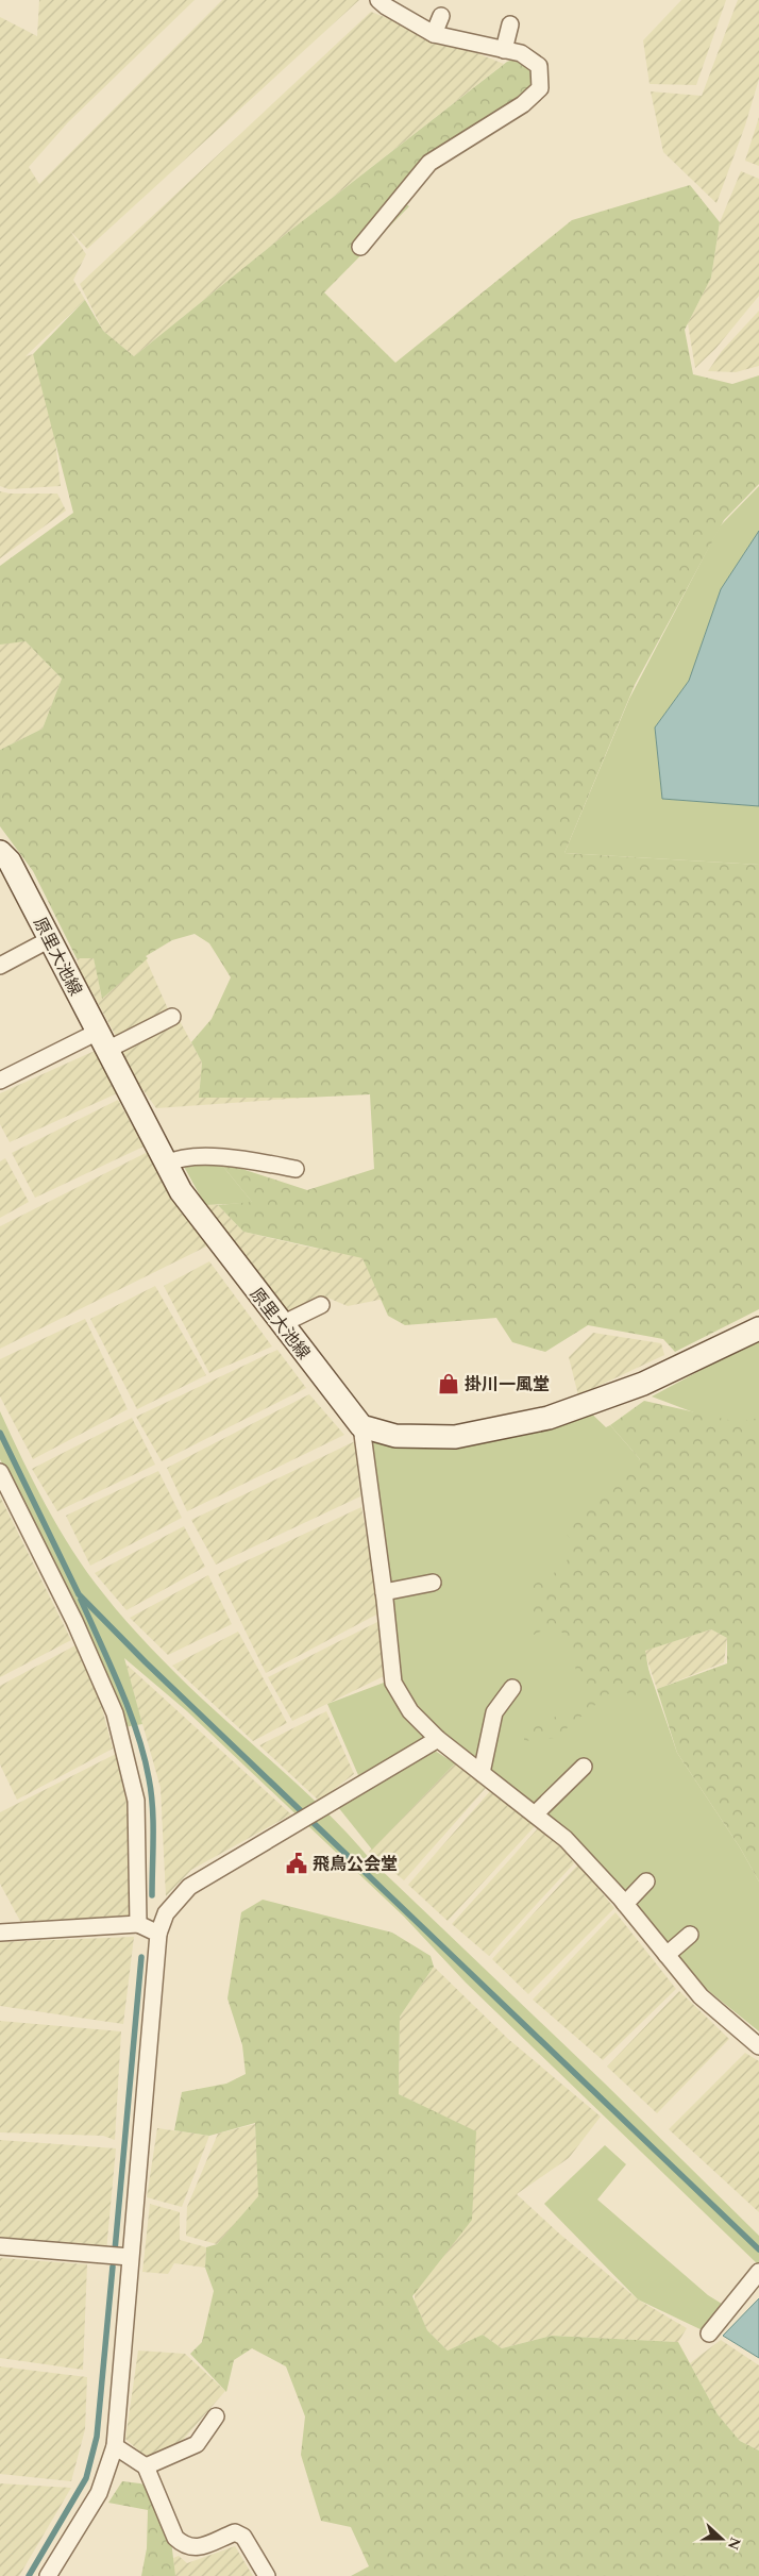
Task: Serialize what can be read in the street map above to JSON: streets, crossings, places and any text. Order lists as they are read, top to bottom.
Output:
{
  "streets": {
    "main road": ["原里大池線"]
  },
  "places": {
    "shop": ["掛川一風堂"],
    "public building": ["飛鳥公会堂"]
  },
  "north": "right"
}
